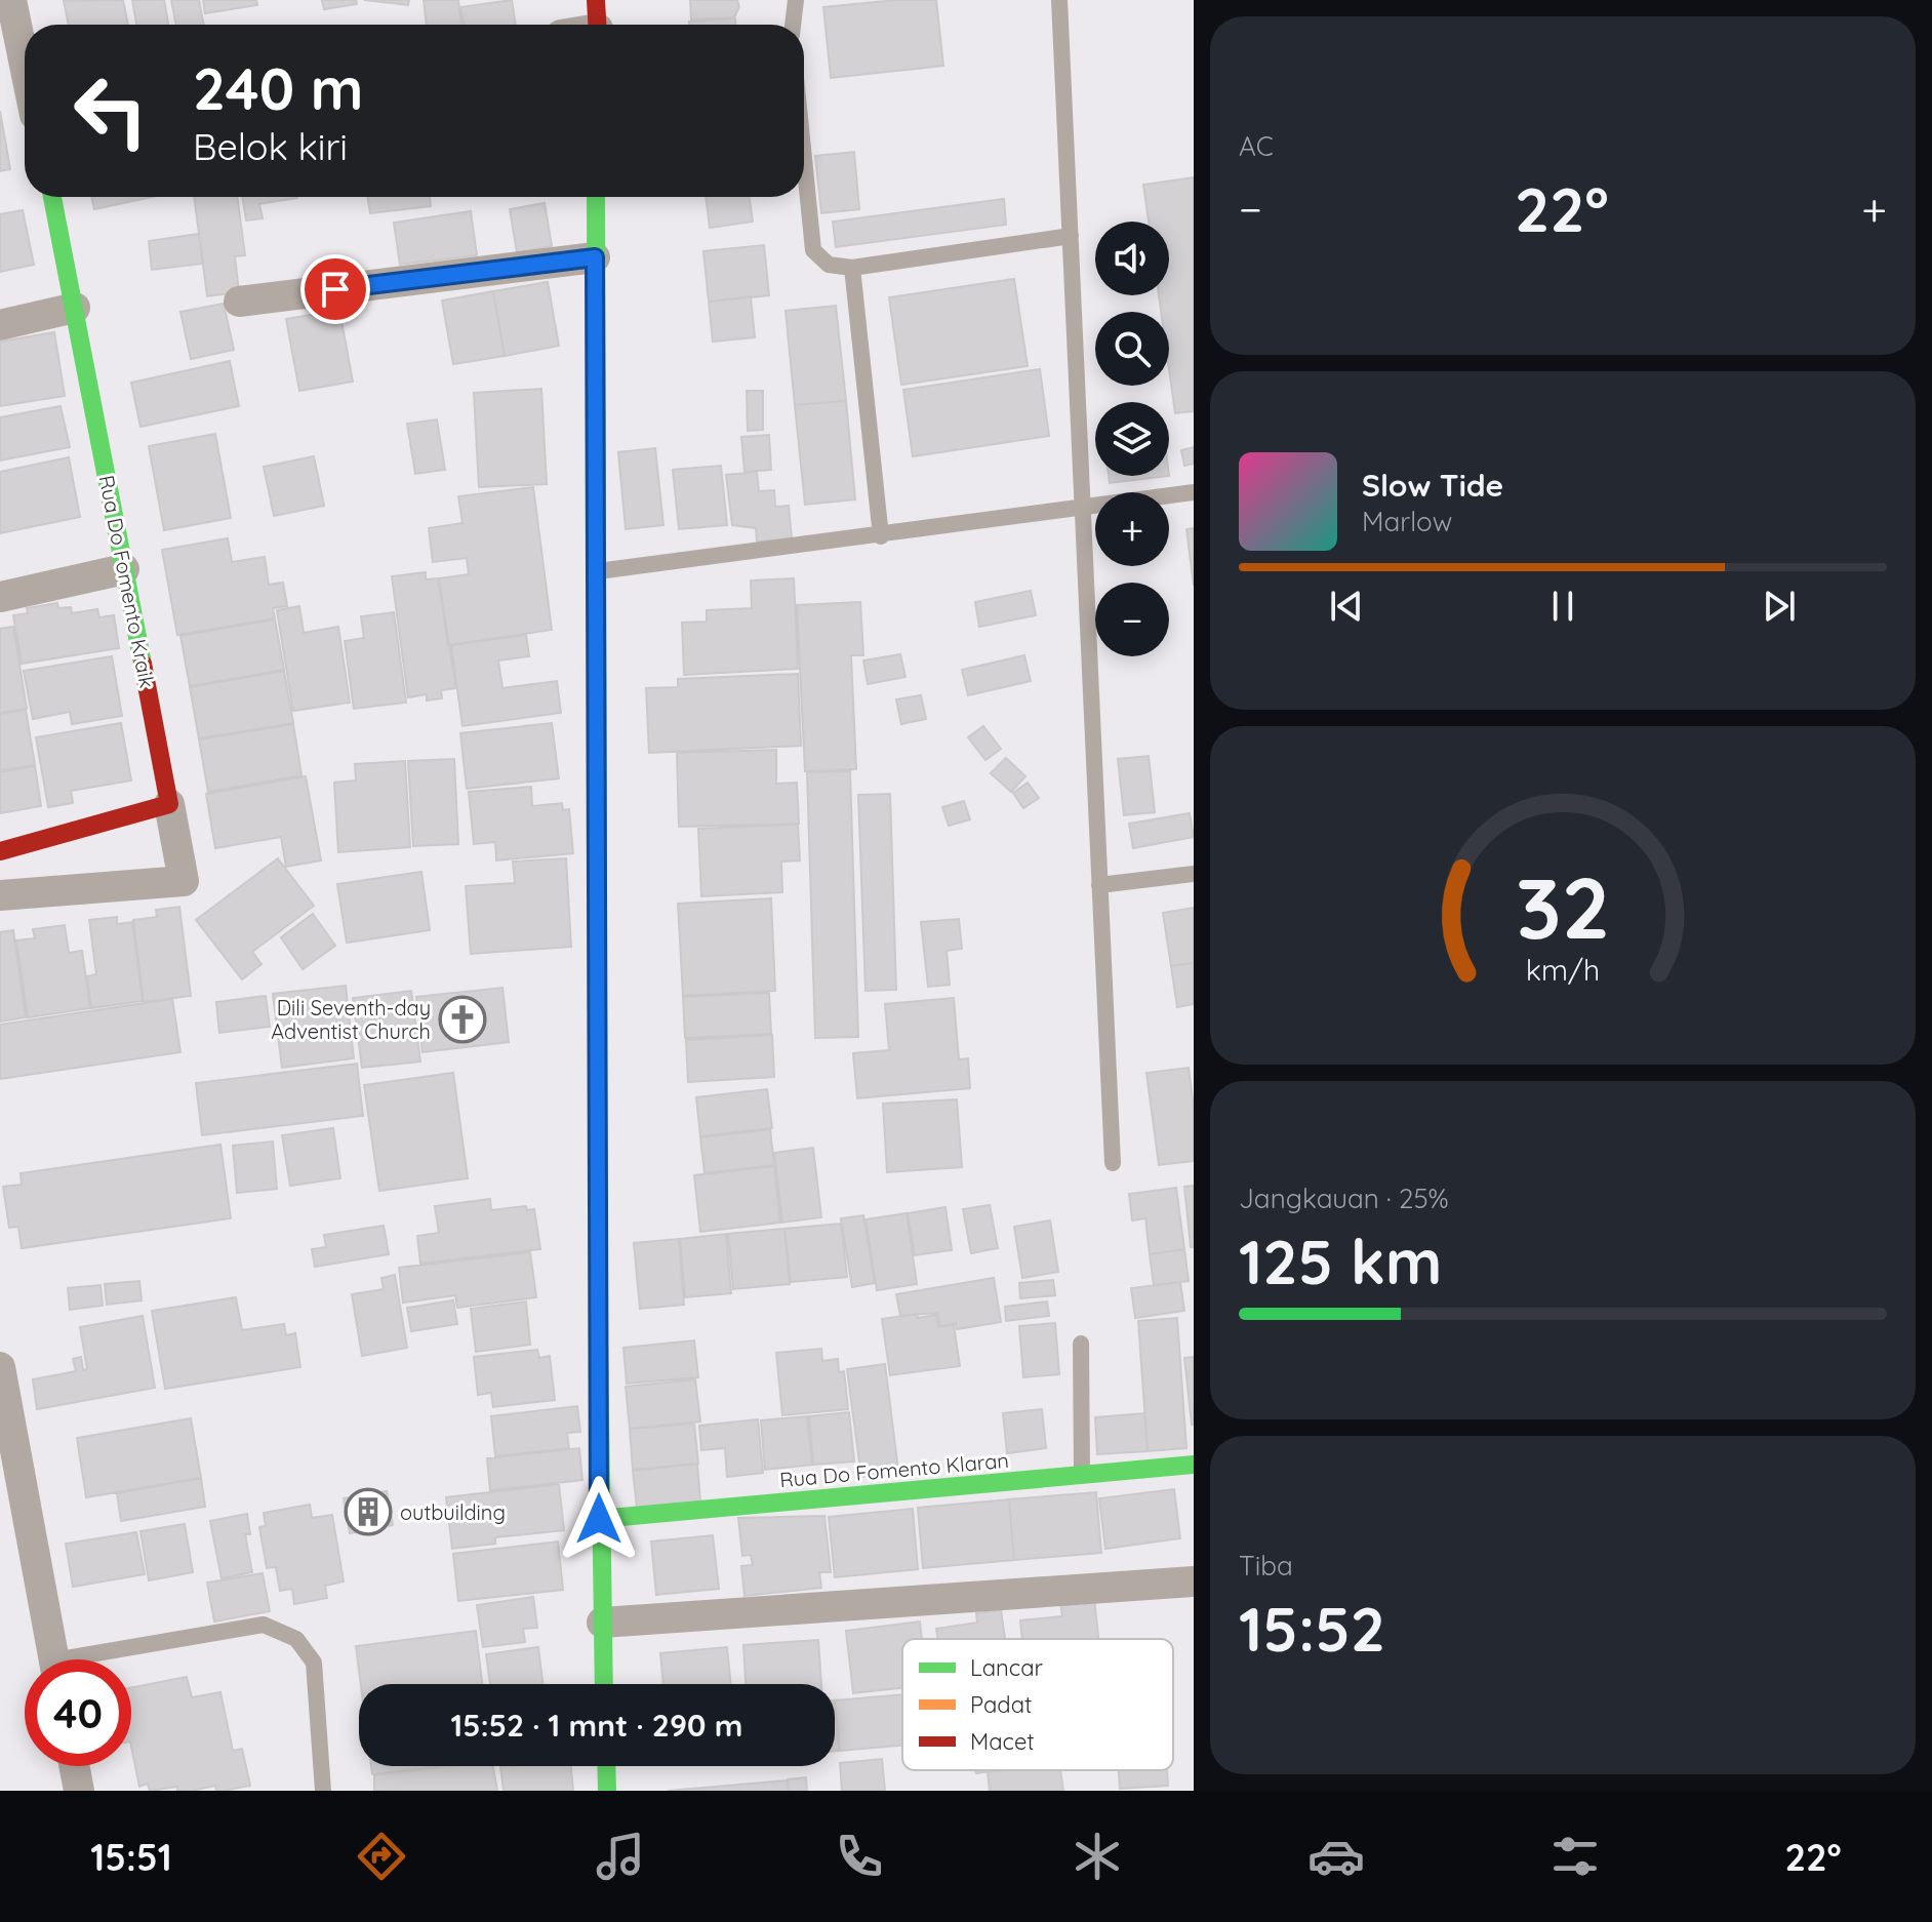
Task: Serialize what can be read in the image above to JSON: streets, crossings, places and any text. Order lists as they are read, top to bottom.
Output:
{
  "streets": {
    "street": ["Rua Do Fomento Kraik", "Rua Do Fomento Klaran"]
  },
  "places": {
    "church": ["Dili Seventh-day Adventist Church"],
    "building": ["outbuilding"]
  },
  "legend": ["Lancar", "Padat", "Macet"],
  "page": {
    "tile": [
      "AC",
      ["Jangkauan · 25%", "125 km"],
      ["Tiba", "15:52"]
    ],
    "turn": ["240 m", "Belok kiri"],
    "heat": ["−", "22°", "+"],
    "map_buttons": ["+", "−"],
    "song": ["Slow Tide", "Marlow"],
    "limit": "40",
    "trip": "15:52 · 1 mnt · 290 m",
    "tabs": ["15:51", "22°"],
    "gauge": ["32", "km/h"]
  }
}
